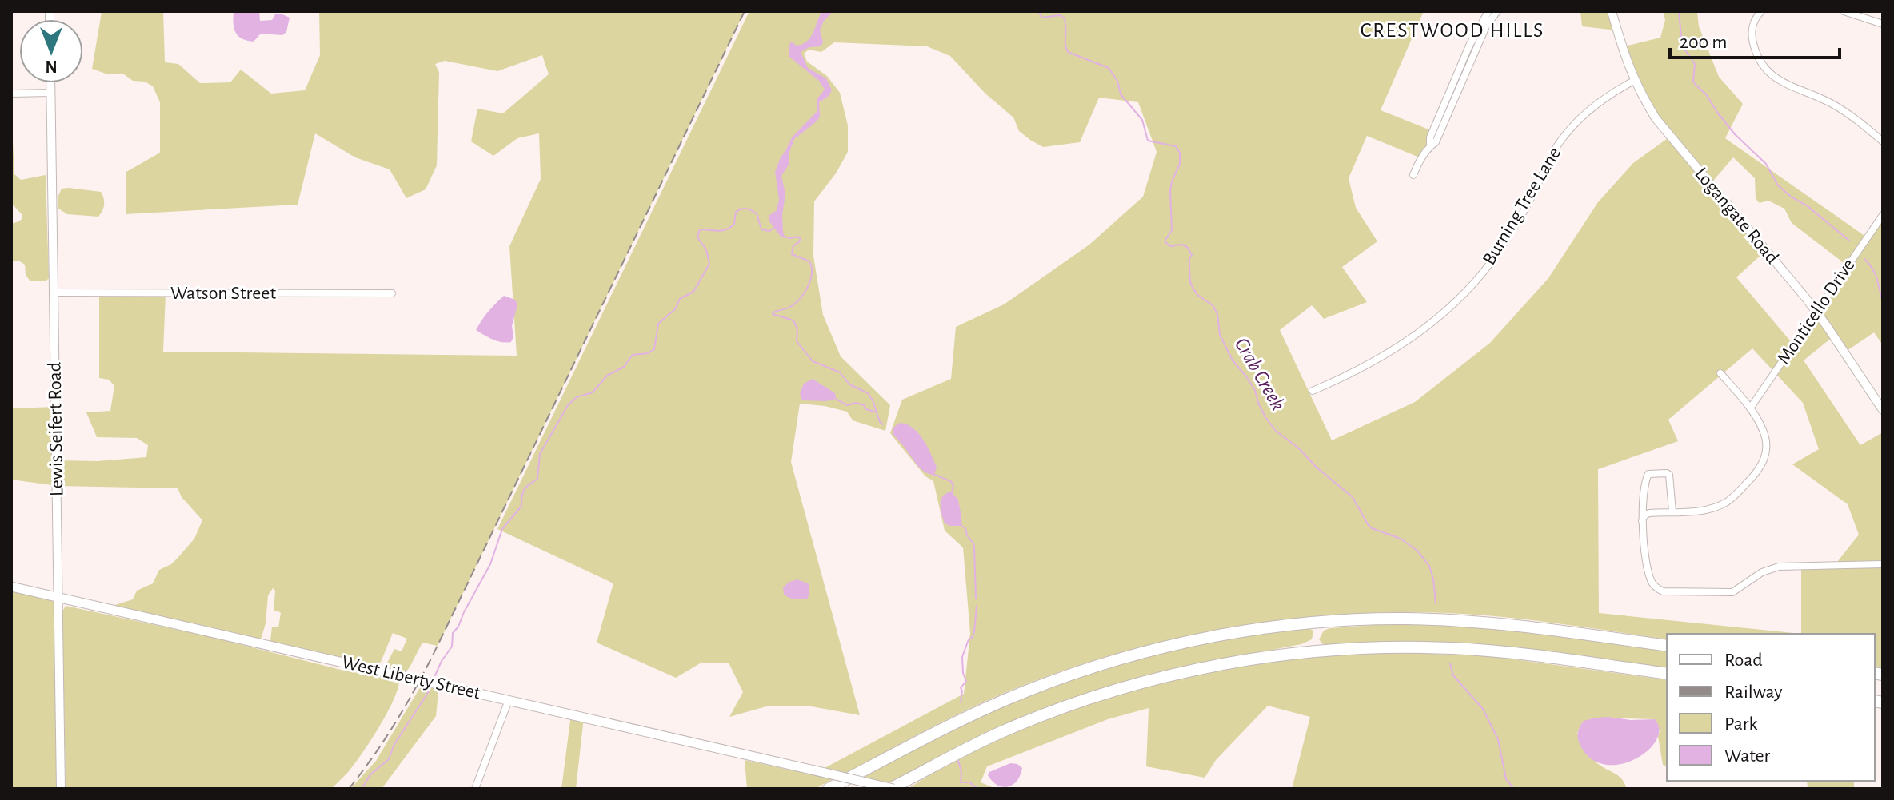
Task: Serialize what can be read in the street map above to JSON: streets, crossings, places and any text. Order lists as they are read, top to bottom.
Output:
{
  "streets": {
    "main road": ["West Liberty Street"],
    "street": [
      "Burning Tree Lane",
      "Logangate Road",
      "Watson Street",
      "Monticello Drive",
      "Lewis Seifert Road"
    ]
  },
  "crossings": [
    ["Burning Tree Lane", "Logangate Road"],
    ["Logangate Road", "Monticello Drive"],
    ["Watson Street", "Lewis Seifert Road"],
    ["Lewis Seifert Road", "West Liberty Street"]
  ],
  "districts": ["CRESTWOOD HILLS"],
  "water": ["Crab Creek"],
  "legend": [
    "Road",
    "Railway",
    "Park",
    "Water"
  ],
  "scale_bar": "200 m",
  "north": "bottom"
}
